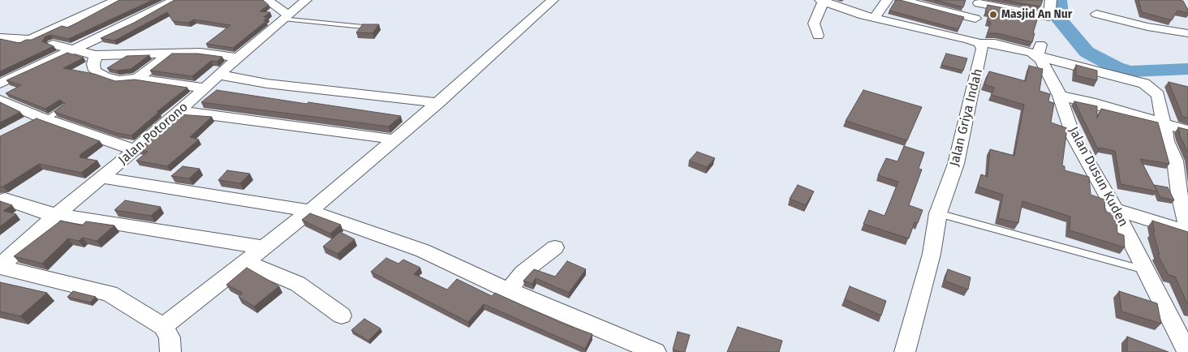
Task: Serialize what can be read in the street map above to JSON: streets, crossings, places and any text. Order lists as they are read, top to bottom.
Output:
{
  "streets": {
    "street": ["Jalan Griya Indah", "Jalan Potorono", "Jalan Dusun Kuden"]
  },
  "places": ["Masjid An Nur"]
}
